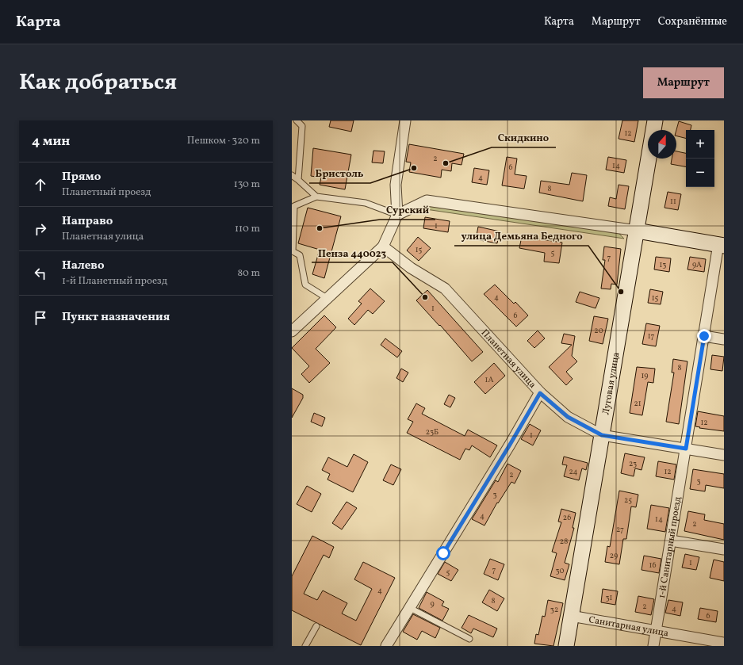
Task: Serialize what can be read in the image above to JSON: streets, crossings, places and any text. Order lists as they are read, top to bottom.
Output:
{
  "streets": {
    "main road": ["Луговая улица"],
    "street": ["Планетная улица", "1-й Санитарный проезд", "Санитарная улица"]
  },
  "crossings": [
    ["Планетная улица", "Луговая улица"],
    ["Планетная улица", "1-й Санитарный проезд"],
    ["Луговая улица", "Санитарная улица"],
    ["1-й Санитарный проезд", "Санитарная улица"]
  ],
  "places": [
    "Скидкино",
    "Бристоль",
    "Сурский",
    "улица Демьяна Бедного",
    "Пенза 440023"
  ],
  "house_numbers": [
    "12",
    "2",
    "14",
    "6",
    "4",
    "8",
    "11",
    "1",
    "15",
    "5",
    "7",
    "13",
    "9А",
    "4",
    "15",
    "1",
    "6",
    "20",
    "17",
    "8",
    "19",
    "1А",
    "21",
    "12",
    "23Б",
    "1",
    "23",
    "24",
    "12",
    "2",
    "3",
    "3",
    "25",
    "4",
    "26",
    "14",
    "2",
    "27",
    "28",
    "29",
    "1",
    "16",
    "7",
    "30",
    "5",
    "4",
    "31",
    "8",
    "9",
    "2",
    "4",
    "32",
    "6"
  ],
  "north": "top",
  "page": {
    "header": "Карта",
    "nav": ["Карта", "Маршрут", "Сохранённые"],
    "title": "Как добраться",
    "buttons": "Маршрут",
    "heading": ["4 мин", "Пешком · 320 m"],
    "map_buttons": ["+", "−"],
    "list": [
      ["Прямо", "Планетный проезд", "130 m"],
      ["Направо", "Планетная улица", "110 m"],
      ["Налево", "1-й Планетный проезд", "80 m"],
      "Пункт назначения"
    ]
  }
}
